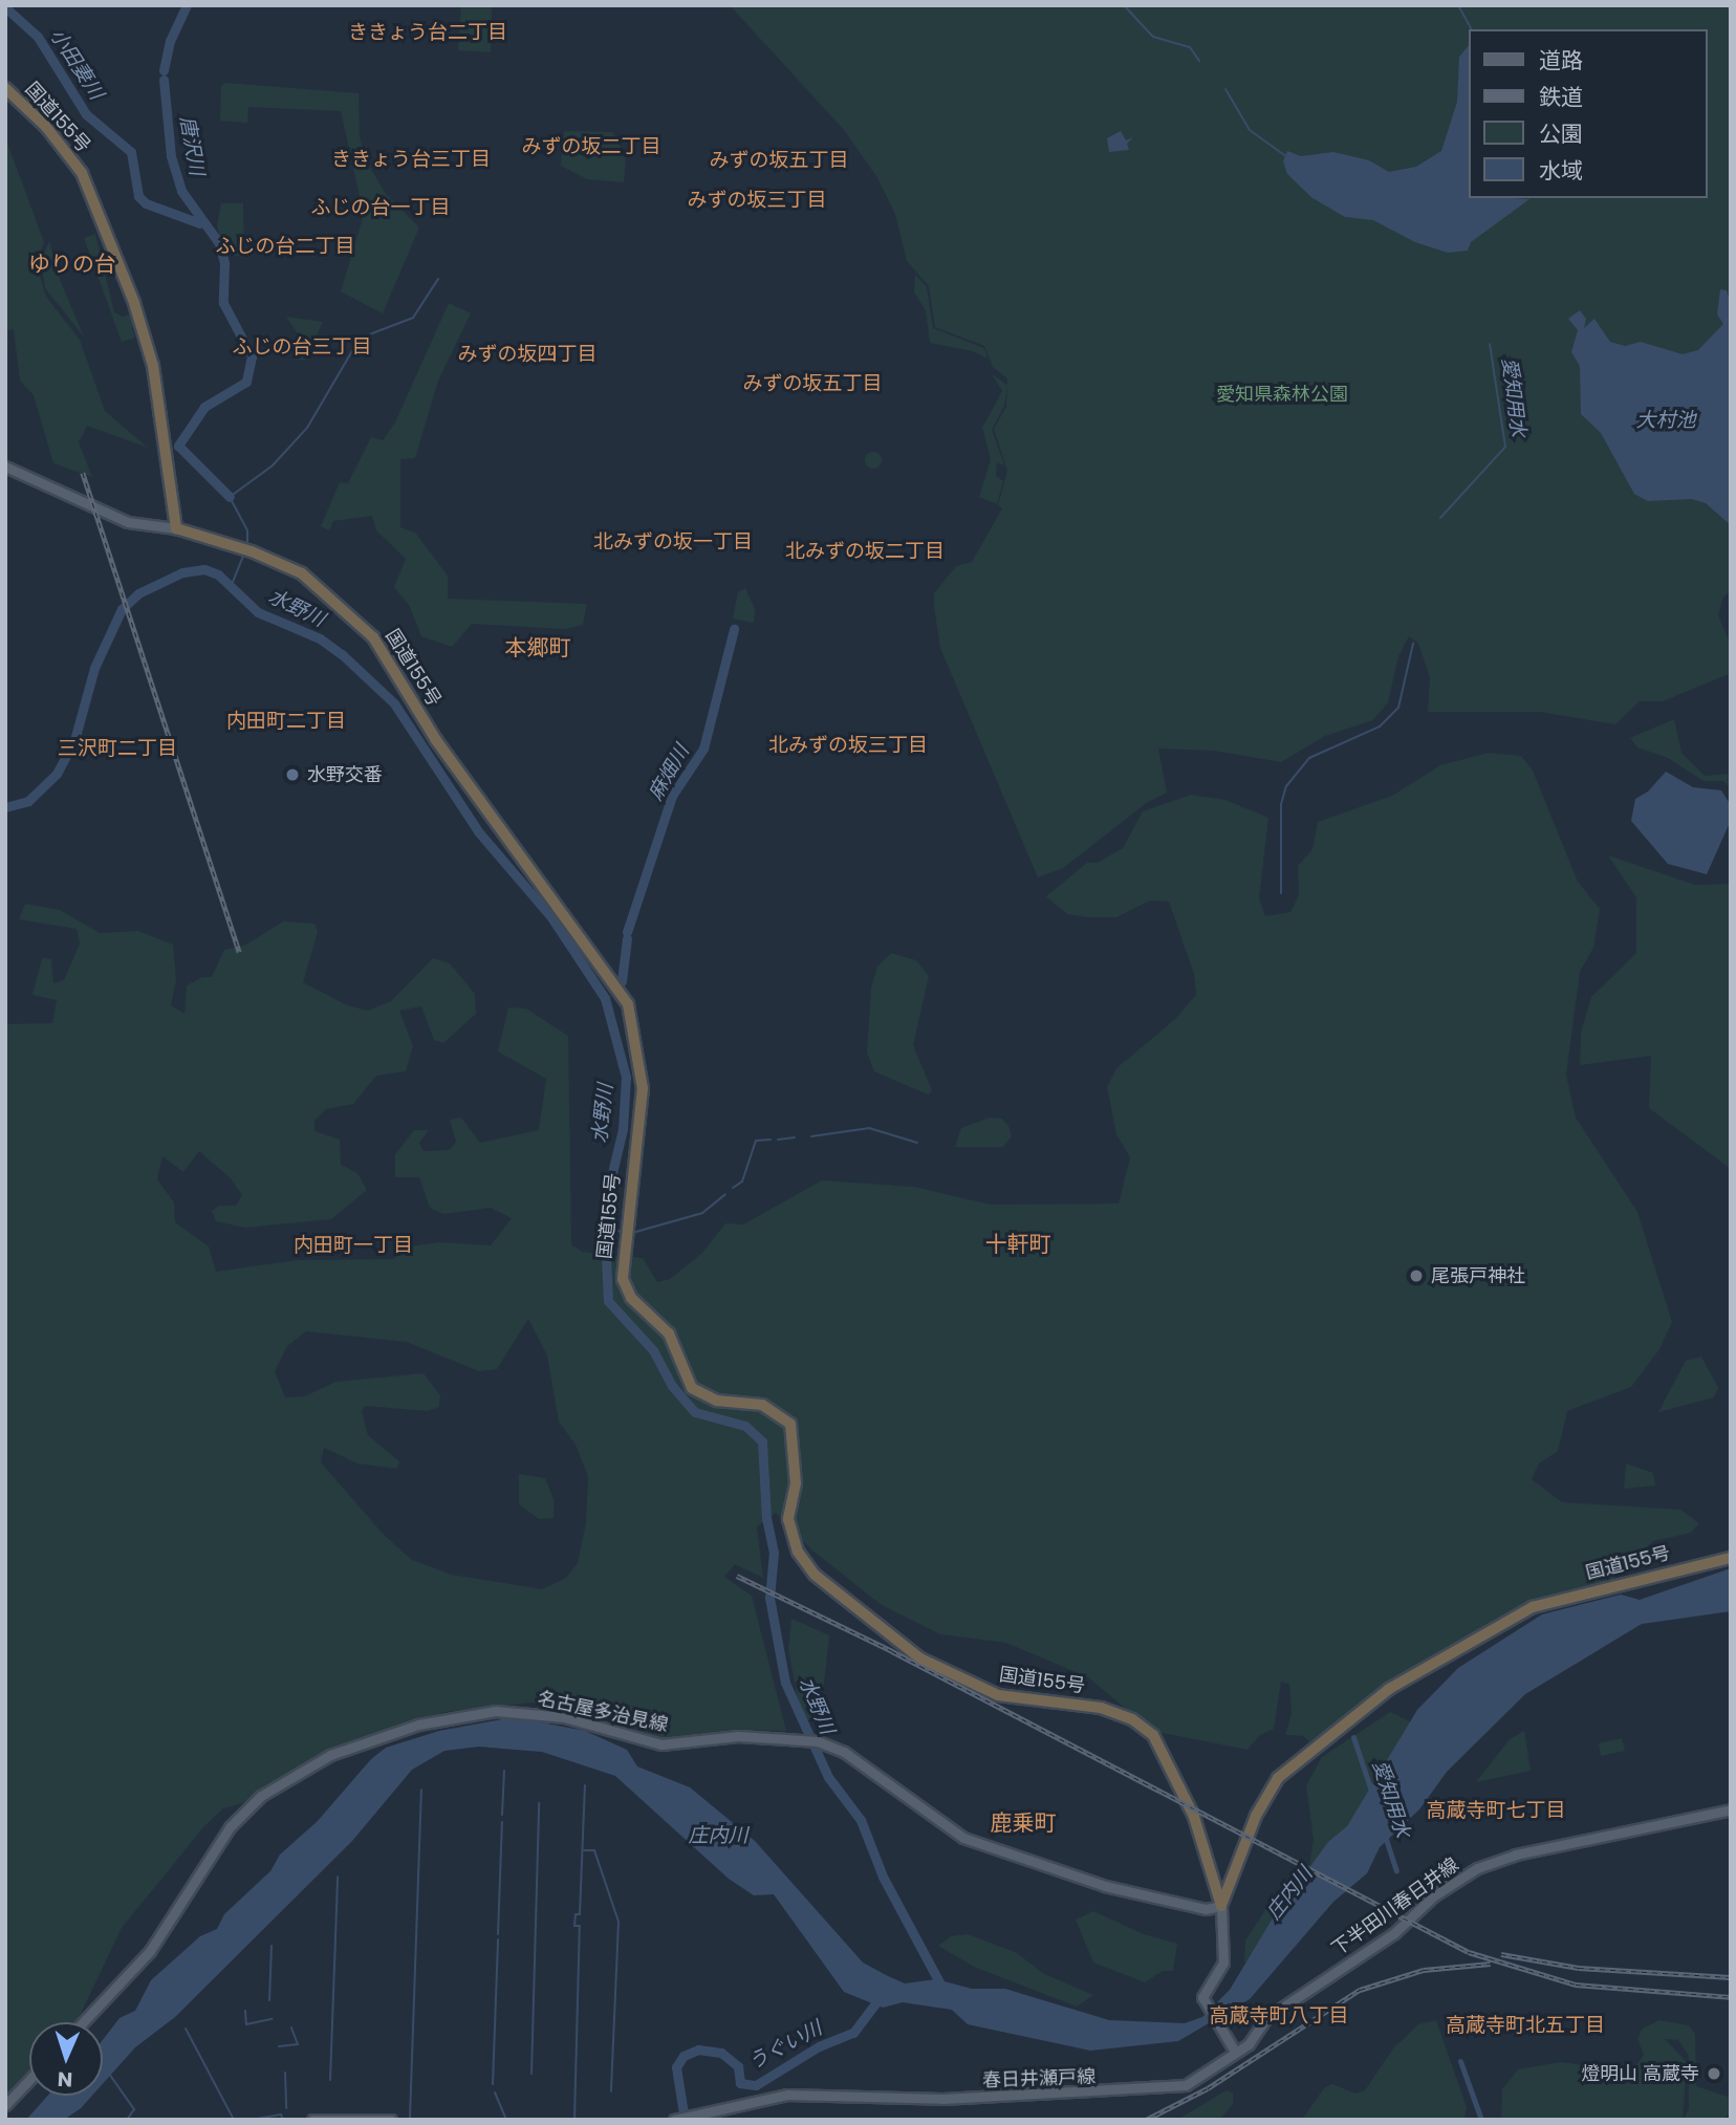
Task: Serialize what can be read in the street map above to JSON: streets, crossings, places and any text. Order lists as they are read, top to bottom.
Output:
{
  "streets": {
    "highway": ["国道155号"],
    "main road": ["名古屋多治見線", "下半田川春日井線", "春日井瀬戸線"]
  },
  "crossings": [
    ["国道155号", "名古屋多治見線"],
    ["下半田川春日井線", "春日井瀬戸線"]
  ],
  "districts": [
    "ききょう台二丁目",
    "みずの坂二丁目",
    "ききょう台三丁目",
    "みずの坂五丁目",
    "みずの坂三丁目",
    "ふじの台一丁目",
    "ふじの台二丁目",
    "ゆりの台",
    "ふじの台三丁目",
    "みずの坂四丁目",
    "みずの坂五丁目",
    "北みずの坂一丁目",
    "北みずの坂二丁目",
    "本郷町",
    "内田町二丁目",
    "北みずの坂三丁目",
    "三沢町二丁目",
    "十軒町",
    "内田町一丁目",
    "高蔵寺町七丁目",
    "鹿乗町",
    "高蔵寺町八丁目",
    "高蔵寺町北五丁目"
  ],
  "water": [
    "小田妻川",
    "唐沢川",
    "愛知用水",
    "大村池",
    "水野川",
    "麻畑川",
    "庄内川",
    "うぐい川"
  ],
  "parks": ["愛知県森林公園"],
  "places": ["水野交番", "尾張戸神社", "燈明山 高蔵寺"],
  "legend": [
    "道路",
    "鉄道",
    "公園",
    "水域"
  ],
  "north": "bottom"
}
